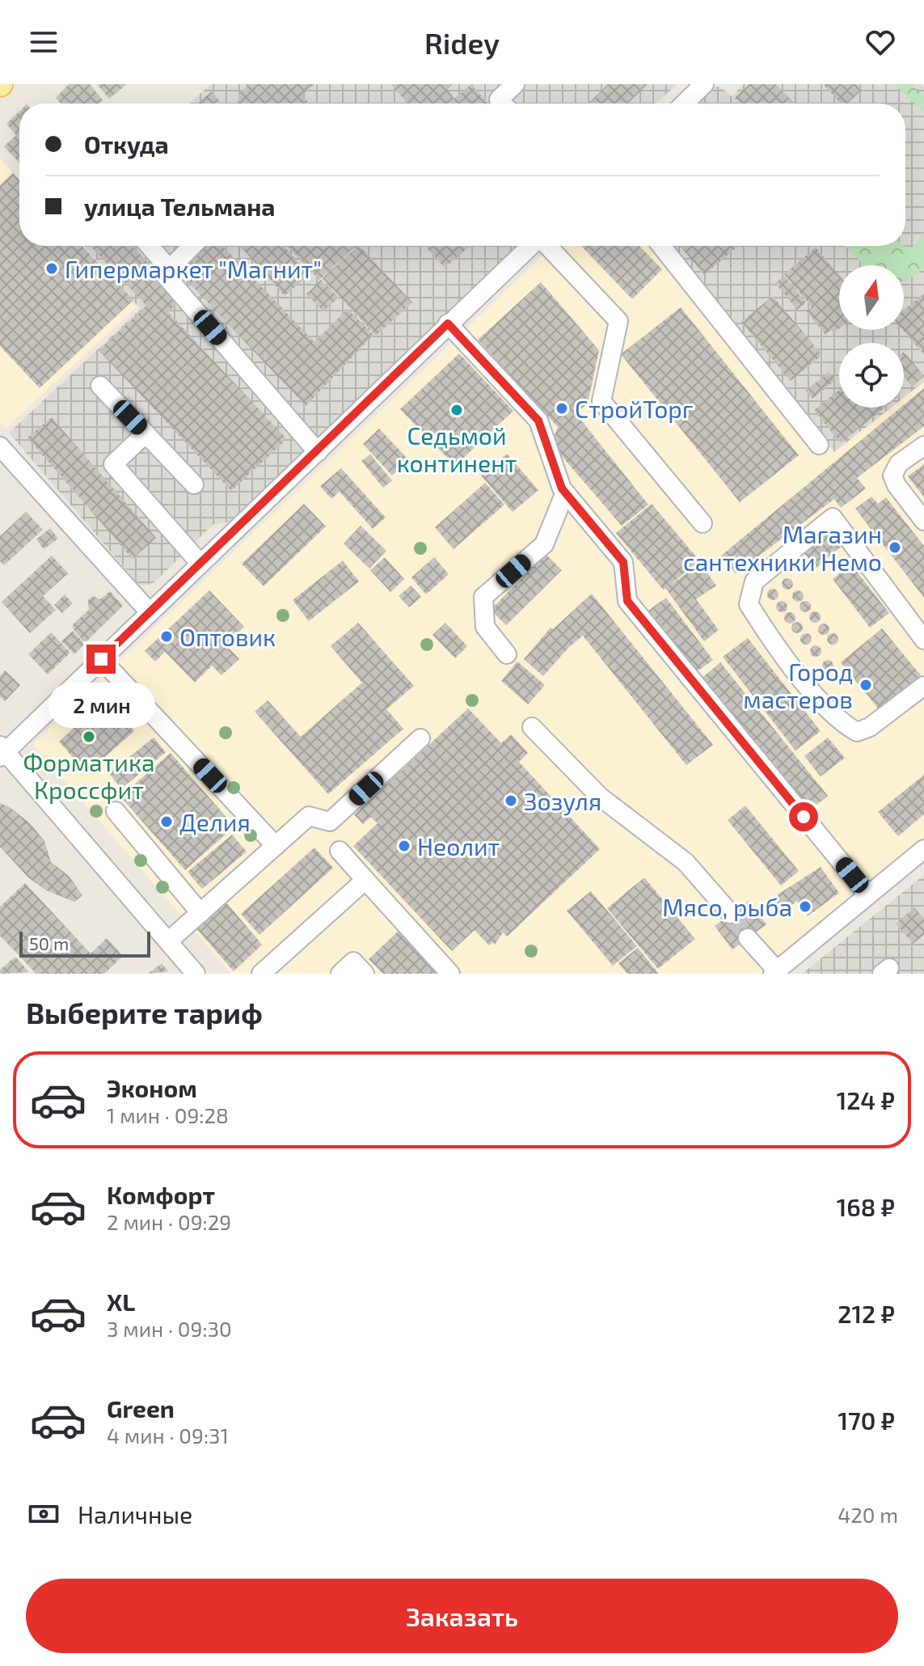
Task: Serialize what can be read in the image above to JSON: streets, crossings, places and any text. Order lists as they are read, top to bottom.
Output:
{
  "places": [
    "Гипермаркет \"Магнит\"",
    "СтройТорг",
    "Седьмой континент",
    "Магазин сантехники Немо",
    "Оптовик",
    "Город мастеров",
    "Форматика Кроссфит",
    "Зозуля",
    "Делия",
    "Неолит",
    "Мясо, рыба"
  ],
  "scale_bar": "50 m",
  "north": "top",
  "page": {
    "header": "Ridey",
    "banner": ["Откуда", "улица Тельмана"],
    "bubble": "2 мин",
    "scale": "50 m",
    "heading": "Выберите тариф",
    "list": [
      {
        "name": "Эконом",
        "note": "1 мин · 09:28",
        "value": "124 ₽"
      },
      {
        "name": "Комфорт",
        "note": "2 мин · 09:29",
        "value": "168 ₽"
      },
      {
        "name": "XL",
        "note": "3 мин · 09:30",
        "value": "212 ₽"
      },
      {
        "name": "Green",
        "note": "4 мин · 09:31",
        "value": "170 ₽"
      }
    ],
    "pay": ["Наличные", "420 m"],
    "buttons": "Заказать"
  }
}
